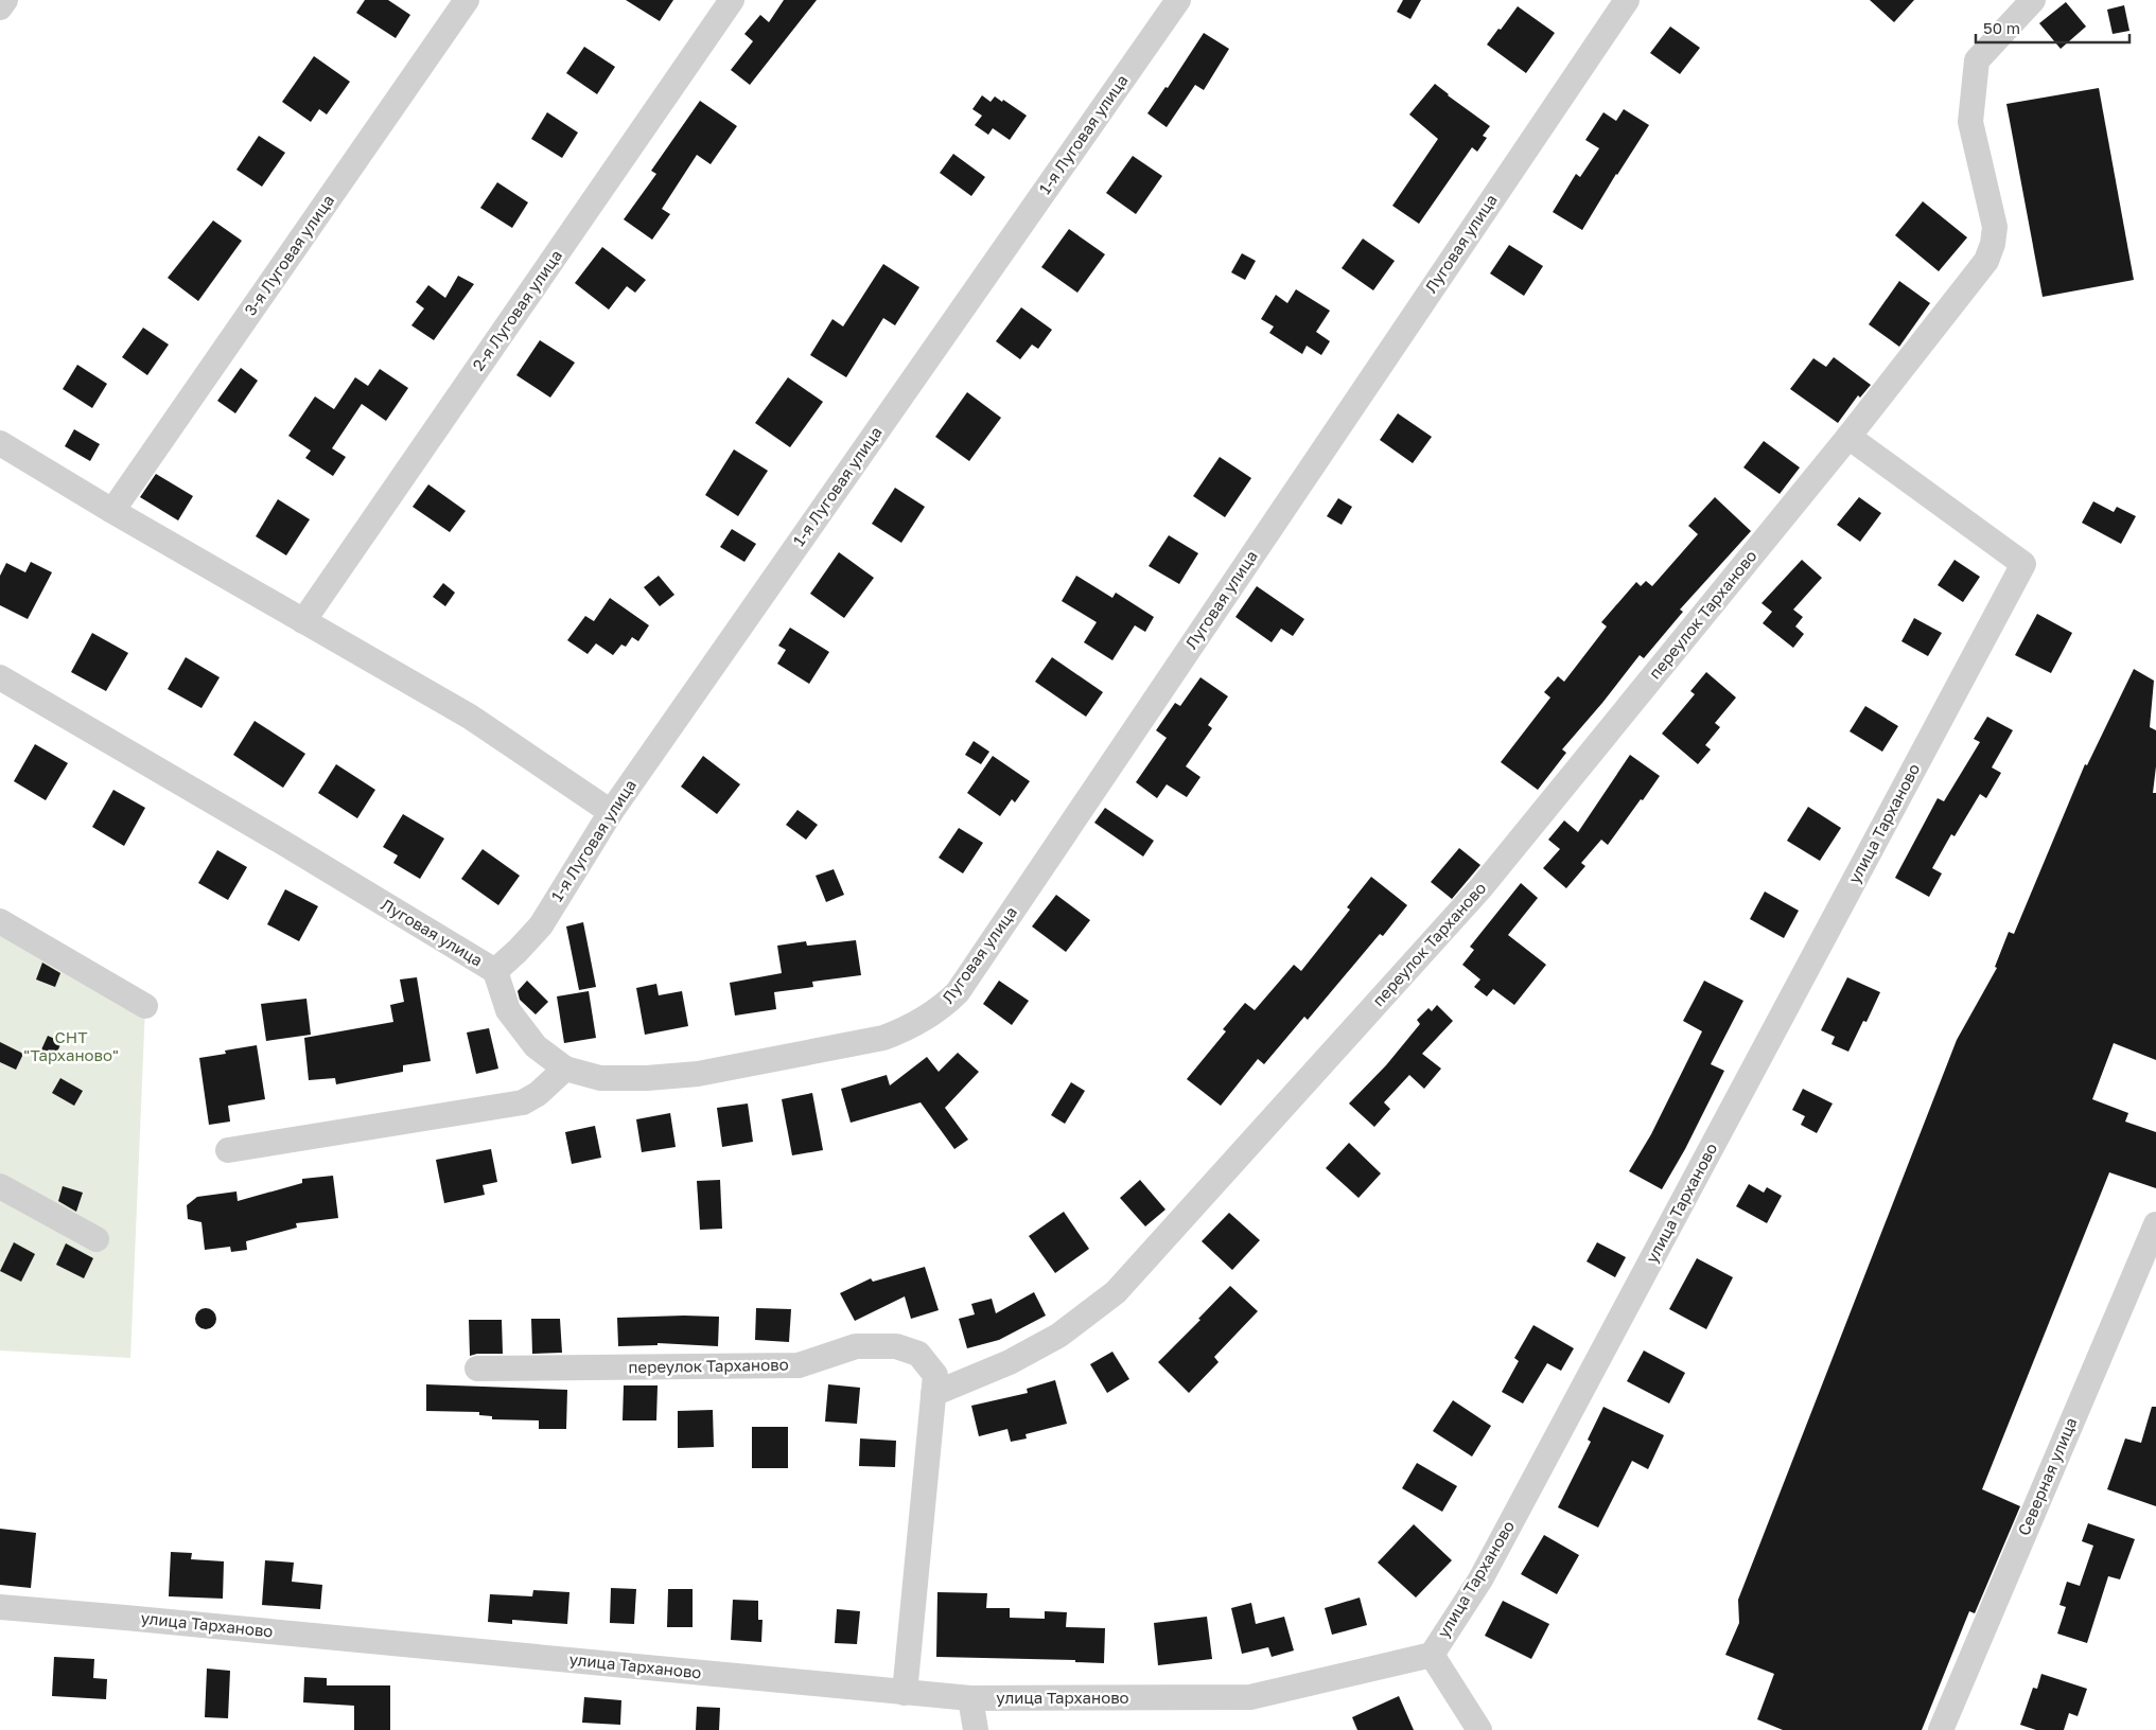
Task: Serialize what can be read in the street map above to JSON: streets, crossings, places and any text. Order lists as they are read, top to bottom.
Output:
{
  "streets": {
    "street": [
      "1-я Луговая улица",
      "Луговая улица",
      "3-я Луговая улица",
      "2-я Луговая улица",
      "переулок Тарханово",
      "улица Тарханово",
      "Северная улица"
    ]
  },
  "crossings": [
    ["1-я Луговая улица", "Луговая улица"],
    ["переулок Тарханово", "улица Тарханово"]
  ],
  "parks": ["СНТ \"Тарханово\""],
  "scale_bar": "50 m"
}
